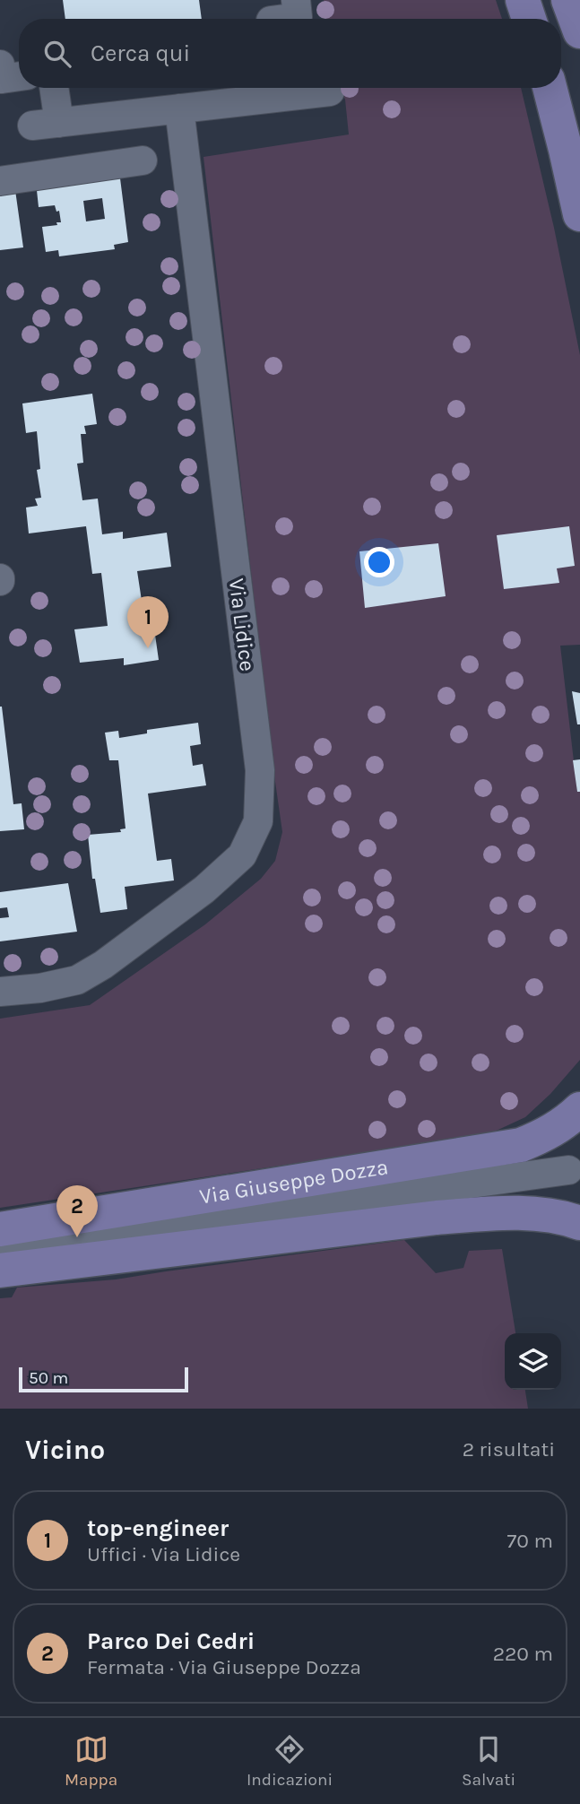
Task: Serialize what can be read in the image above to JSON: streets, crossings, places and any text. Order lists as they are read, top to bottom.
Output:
{
  "streets": {
    "main road": ["Via Giuseppe Dozza"],
    "street": ["Via Lidice"]
  },
  "scale_bar": "50 m",
  "page": {
    "search": "Cerca qui",
    "pins": ["1", "2"],
    "scale": "50 m",
    "heading": ["Vicino", "2 risultati"],
    "list": [
      {
        "mark": "1",
        "name": "top-engineer",
        "note": "Uffici · Via Lidice",
        "value": "70 m"
      },
      {
        "mark": "2",
        "name": "Parco Dei Cedri",
        "note": "Fermata · Via Giuseppe Dozza",
        "value": "220 m"
      }
    ],
    "nav": ["Mappa", "Indicazioni", "Salvati"]
  }
}
